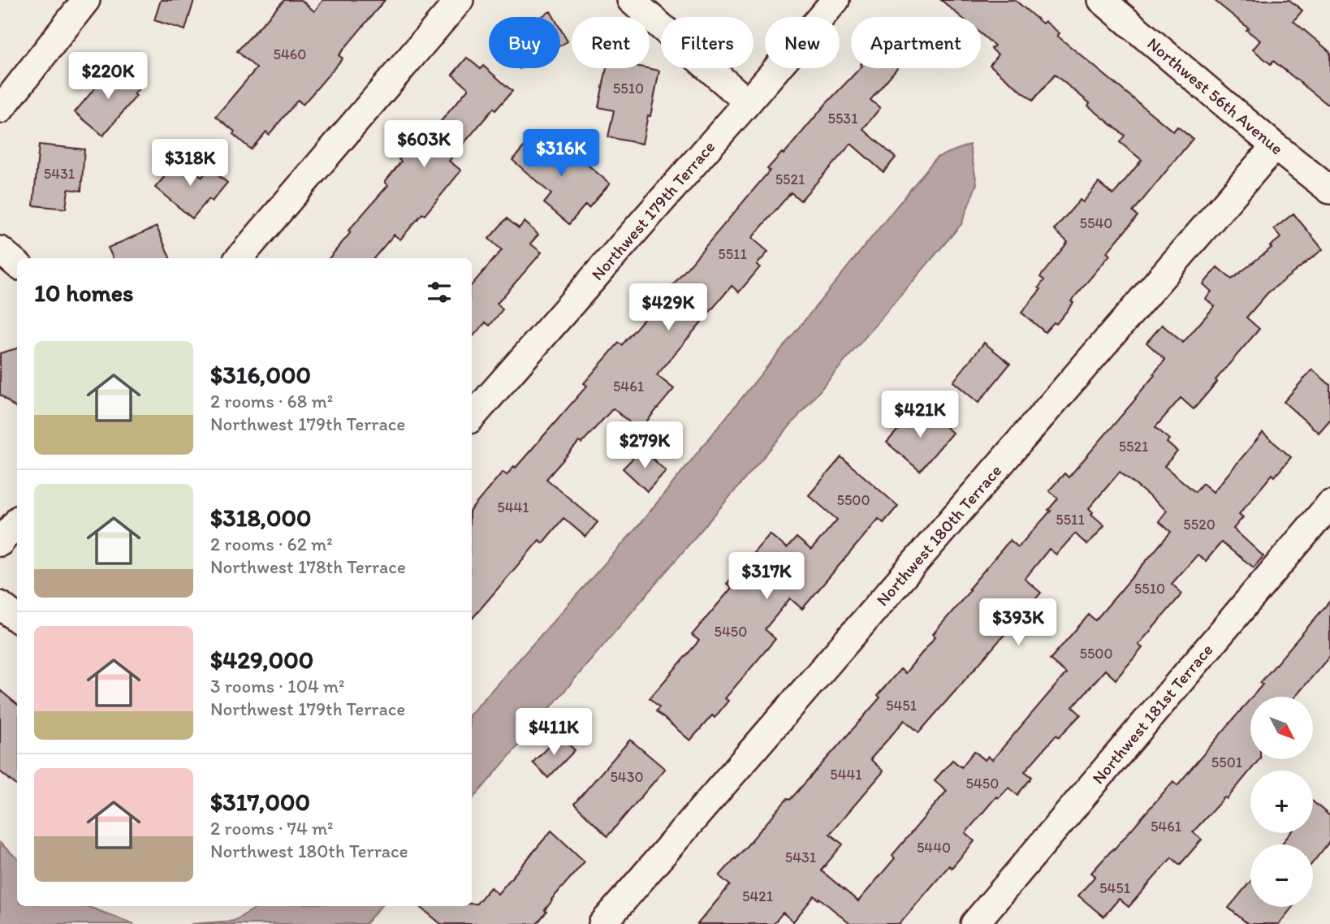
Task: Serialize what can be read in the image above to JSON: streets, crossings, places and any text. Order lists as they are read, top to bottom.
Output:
{
  "streets": {
    "street": [
      "Northwest 56th Avenue",
      "Northwest 179th Terrace",
      "Northwest 180th Terrace",
      "Northwest 181st Terrace"
    ]
  },
  "crossings": [
    ["Northwest 56th Avenue", "Northwest 180th Terrace"]
  ],
  "house_numbers": [
    "5460",
    "5510",
    "5531",
    "5431",
    "5521",
    "5540",
    "5511",
    "5461",
    "5521",
    "5500",
    "5441",
    "5511",
    "5520",
    "5510",
    "5450",
    "5500",
    "5451",
    "5501",
    "5441",
    "5430",
    "5450",
    "5461",
    "5440",
    "5431",
    "5451",
    "5421"
  ],
  "north": "bottom right",
  "page": {
    "chip": [
      "Buy",
      "Rent",
      "Filters",
      "New",
      "Apartment"
    ],
    "price": [
      "$220K",
      "$603K",
      "$316K",
      "$318K",
      "$429K",
      "$421K",
      "$279K",
      "$317K",
      "$393K",
      "$411K"
    ],
    "heading": "10 homes",
    "list": [
      {
        "name": "$316,000",
        "note": "2 rooms · 68 m² · Northwest 179th Terrace"
      },
      {
        "name": "$318,000",
        "note": "2 rooms · 62 m² · Northwest 178th Terrace"
      },
      {
        "name": "$429,000",
        "note": "3 rooms · 104 m² · Northwest 179th Terrace"
      },
      {
        "name": "$317,000",
        "note": "2 rooms · 74 m² · Northwest 180th Terrace"
      }
    ],
    "map_buttons": ["+", "−"]
  }
}
